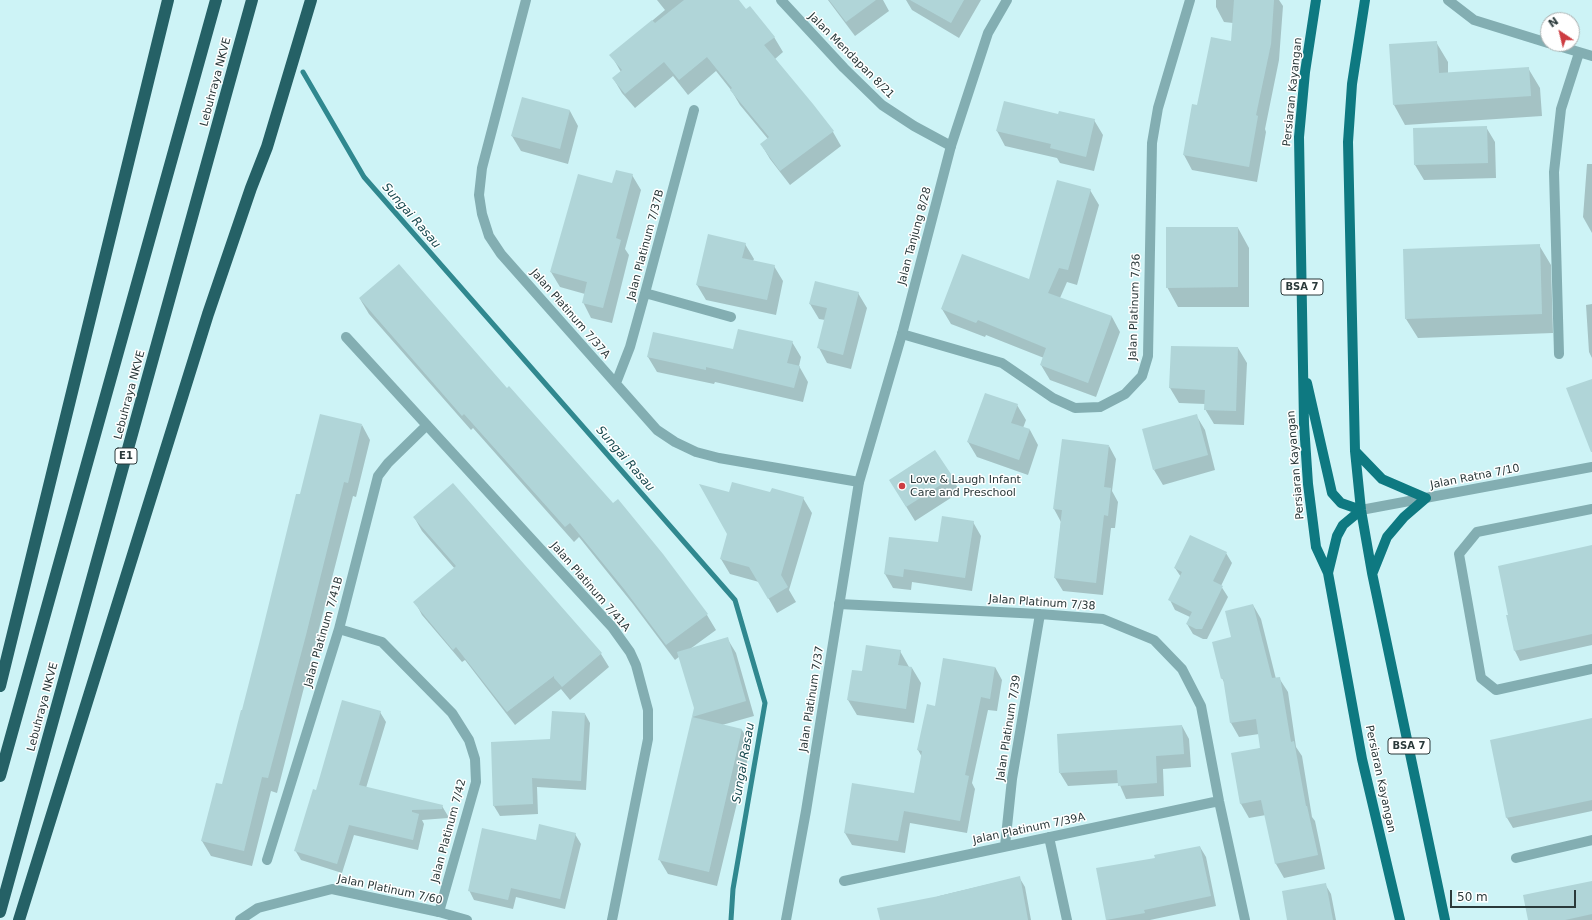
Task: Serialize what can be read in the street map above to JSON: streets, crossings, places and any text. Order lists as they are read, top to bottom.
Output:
{
  "streets": {
    "highway": ["Lebuhraya NKVE", "E1"],
    "main road": ["Persiaran Kayangan", "BSA 7"],
    "street": [
      "Jalan Mendapan 8/21",
      "Jalan Tanjung 8/28",
      "Jalan Platinum 7/37B",
      "Jalan Platinum 7/36",
      "Jalan Platinum 7/37A",
      "Jalan Ratna 7/10",
      "Jalan Platinum 7/41A",
      "Jalan Platinum 7/38",
      "Jalan Platinum 7/41B",
      "Jalan Platinum 7/37",
      "Jalan Platinum 7/39",
      "Jalan Platinum 7/39A",
      "Jalan Platinum 7/42",
      "Jalan Platinum 7/60"
    ]
  },
  "crossings": [
    ["Jalan Mendapan 8/21", "Jalan Tanjung 8/28"],
    ["Jalan Tanjung 8/28", "Jalan Platinum 7/36"],
    ["Jalan Tanjung 8/28", "Jalan Platinum 7/37A"],
    ["Jalan Tanjung 8/28", "Jalan Platinum 7/37"],
    ["Jalan Platinum 7/37B", "Jalan Platinum 7/37A"],
    ["BSA 7", "Jalan Ratna 7/10"],
    ["Jalan Platinum 7/37A", "Jalan Platinum 7/37"],
    ["Jalan Platinum 7/41A", "Jalan Platinum 7/41B"],
    ["Jalan Platinum 7/38", "Jalan Platinum 7/37"],
    ["Jalan Platinum 7/38", "Jalan Platinum 7/39"],
    ["Jalan Platinum 7/38", "Jalan Platinum 7/39A"],
    ["Jalan Platinum 7/41B", "Jalan Platinum 7/42"],
    ["Jalan Platinum 7/39", "Jalan Platinum 7/39A"],
    ["Jalan Platinum 7/42", "Jalan Platinum 7/60"]
  ],
  "water": ["Sungai Rasau"],
  "places": ["Love & Laugh Infant Care and Preschool"],
  "scale_bar": "50 m",
  "north": "top left"
}
